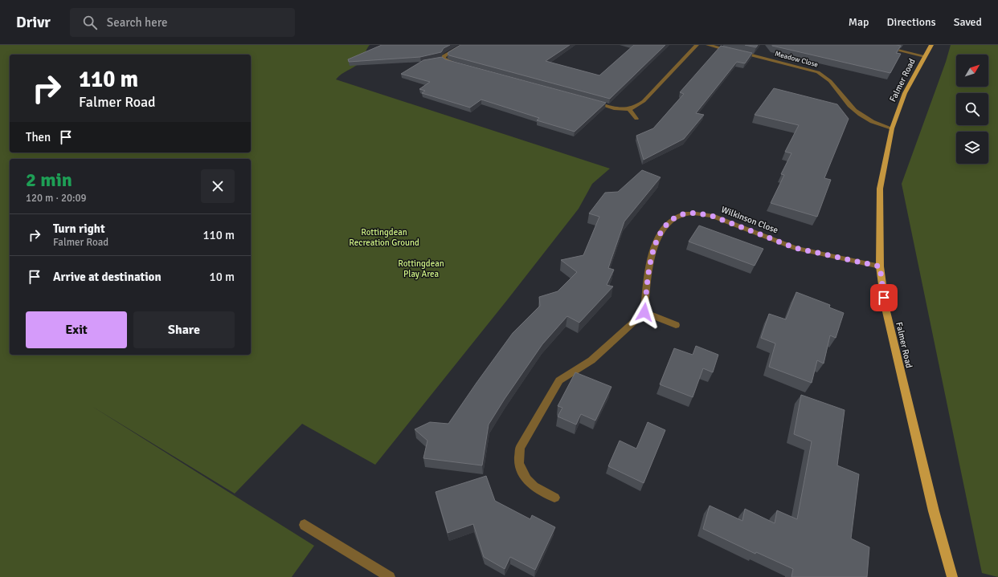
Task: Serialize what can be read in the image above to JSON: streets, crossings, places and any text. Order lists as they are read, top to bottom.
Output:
{
  "streets": {
    "main road": ["Falmer Road"],
    "street": ["Meadow Close", "Wilkinson Close"]
  },
  "crossings": [
    ["Meadow Close", "Falmer Road"],
    ["Falmer Road", "Wilkinson Close"]
  ],
  "parks": ["Rottingdean Recreation Ground", "Rottingdean Play Area"],
  "north": "top right",
  "page": {
    "header": "Drivr",
    "search": "Search here",
    "nav": ["Map", "Directions", "Saved"],
    "turn": ["110 m", "Falmer Road"],
    "then": "Then",
    "heading": ["2 min", "120 m · 20:09"],
    "list": [
      {
        "name": "Turn right",
        "note": "Falmer Road",
        "value": "110 m"
      },
      {
        "name": "Arrive at destination",
        "value": "10 m"
      }
    ],
    "buttons": ["Exit", "Share"]
  }
}
